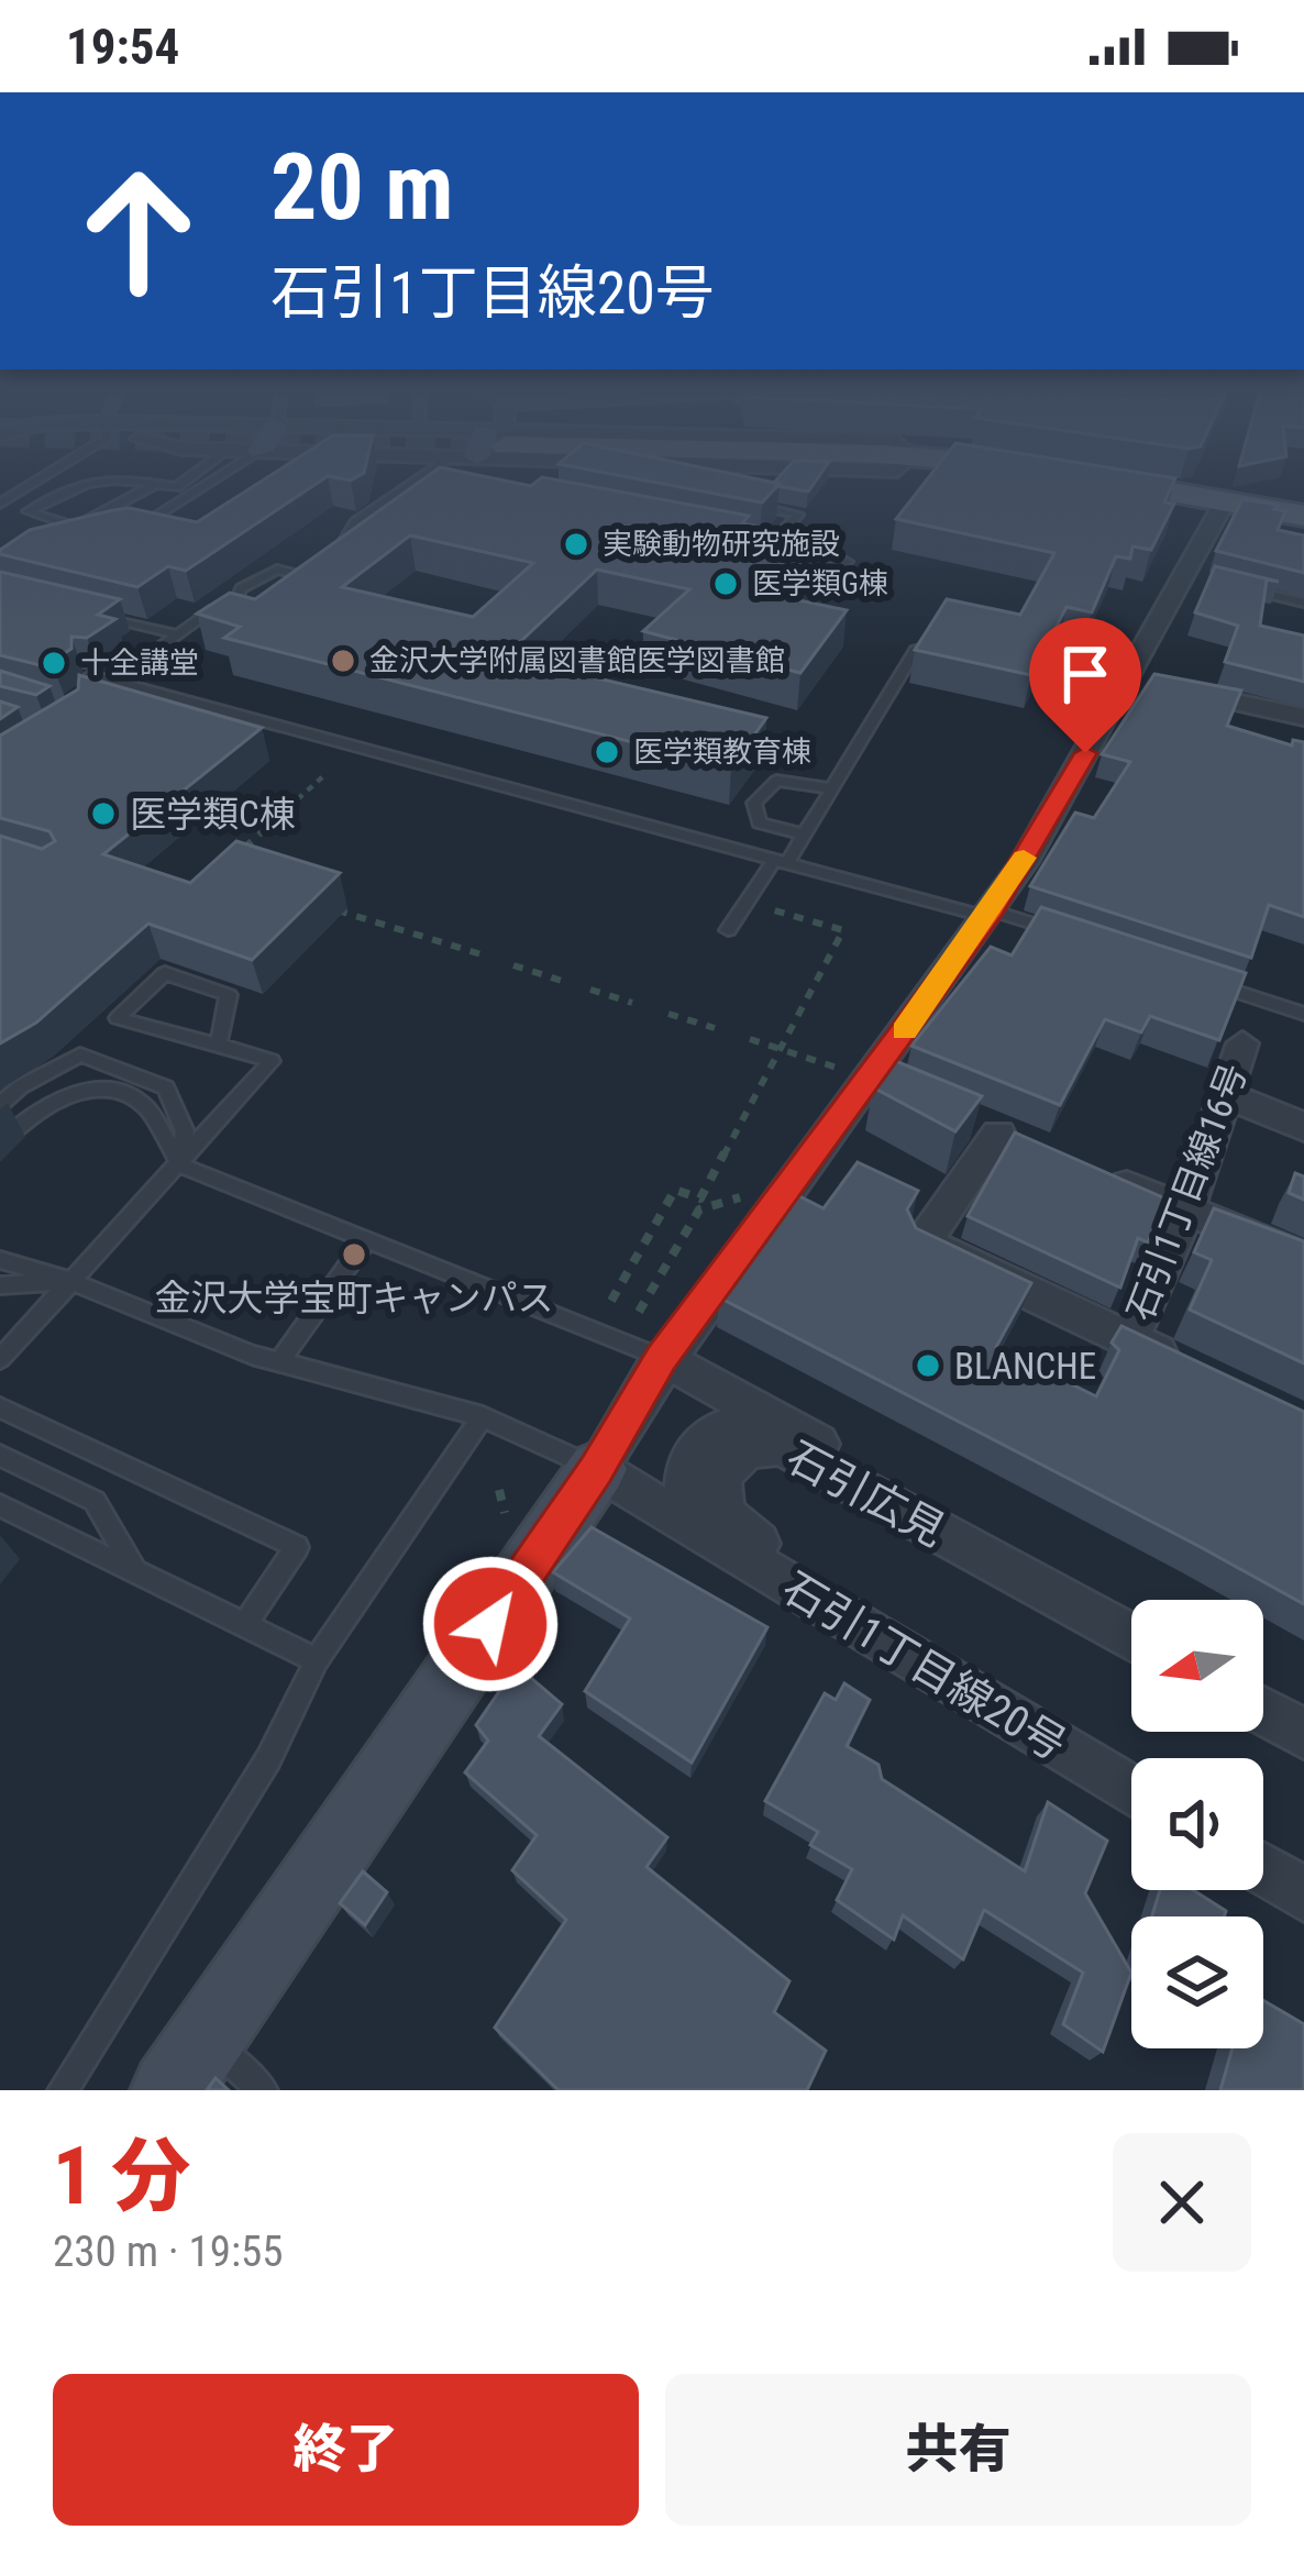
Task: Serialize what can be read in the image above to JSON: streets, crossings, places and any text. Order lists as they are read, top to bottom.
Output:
{
  "streets": {
    "street": ["石引1丁目線16号", "石引広見", "石引1丁目線20号"]
  },
  "places": [
    "実験動物研究施設",
    "医学類G棟",
    "金沢大学附属図書館医学図書館",
    "十全講堂",
    "医学類教育棟",
    "医学類C棟",
    "金沢大学宝町キャンパス",
    "BLANCHE"
  ],
  "north": "left",
  "page": {
    "status": "19:54",
    "turn": ["20 m", "石引1丁目線20号"],
    "heading": ["1 分", "230 m · 19:55"],
    "buttons": ["終了", "共有"]
  }
}
